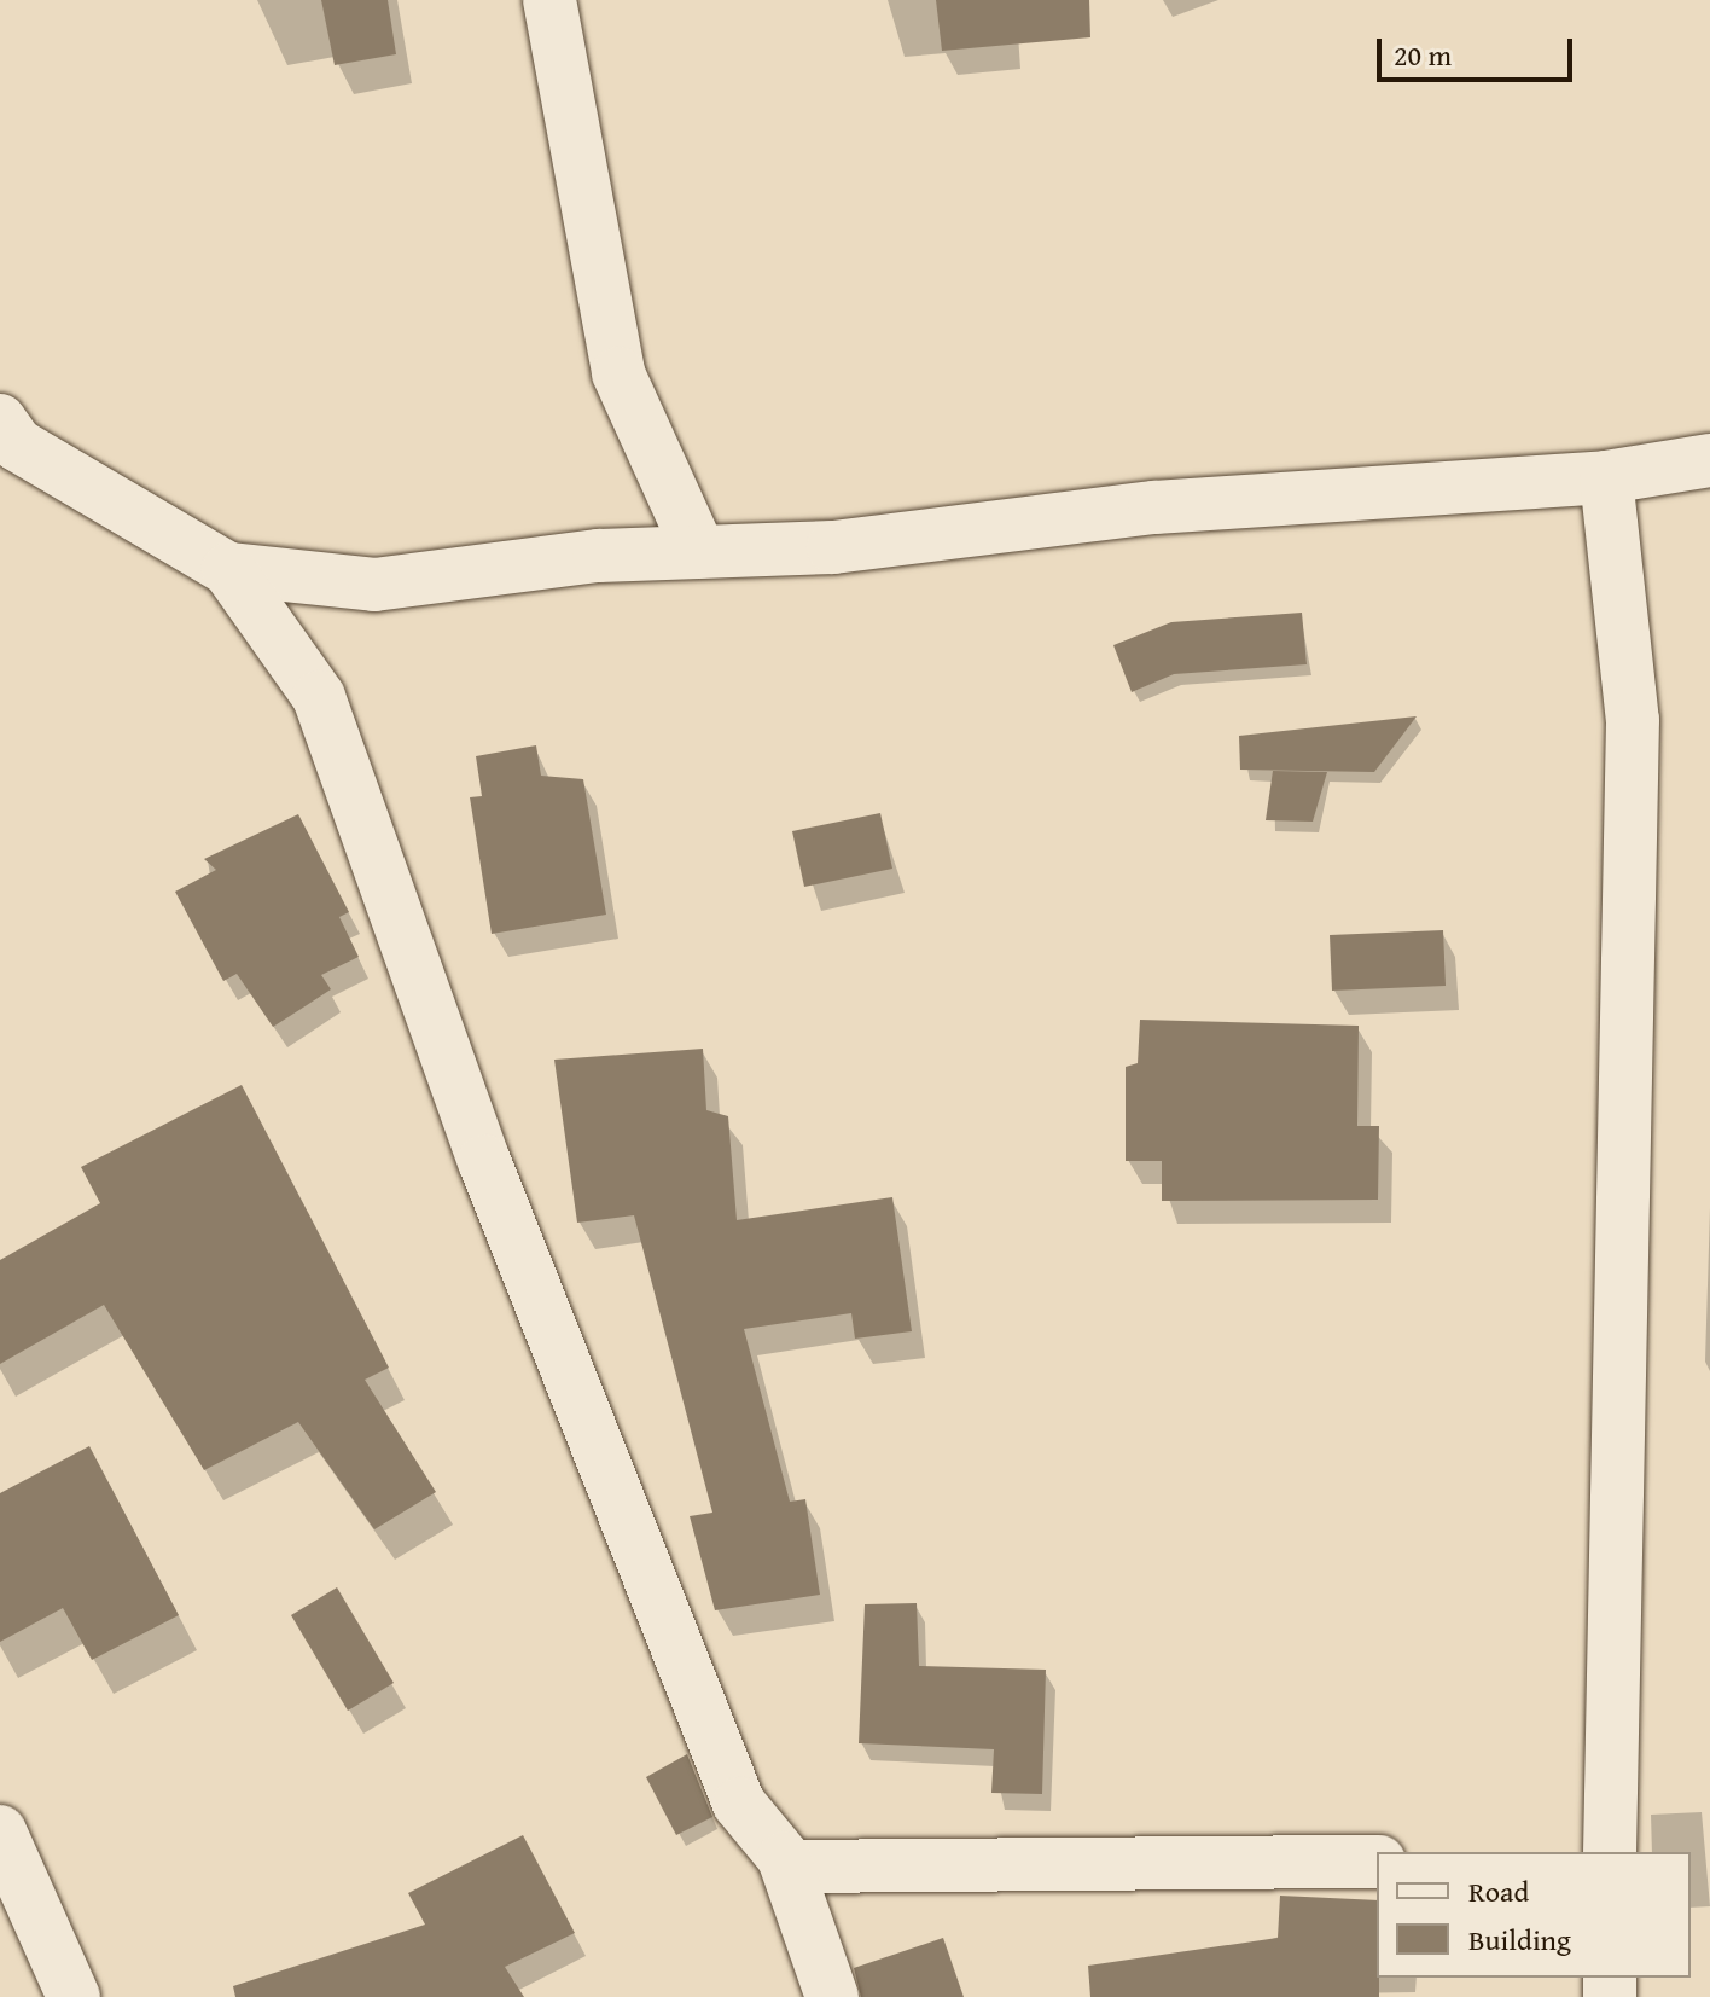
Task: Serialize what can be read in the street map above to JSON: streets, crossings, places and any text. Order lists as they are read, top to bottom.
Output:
{
  "legend": ["Road", "Building"],
  "scale_bar": "20 m"
}
